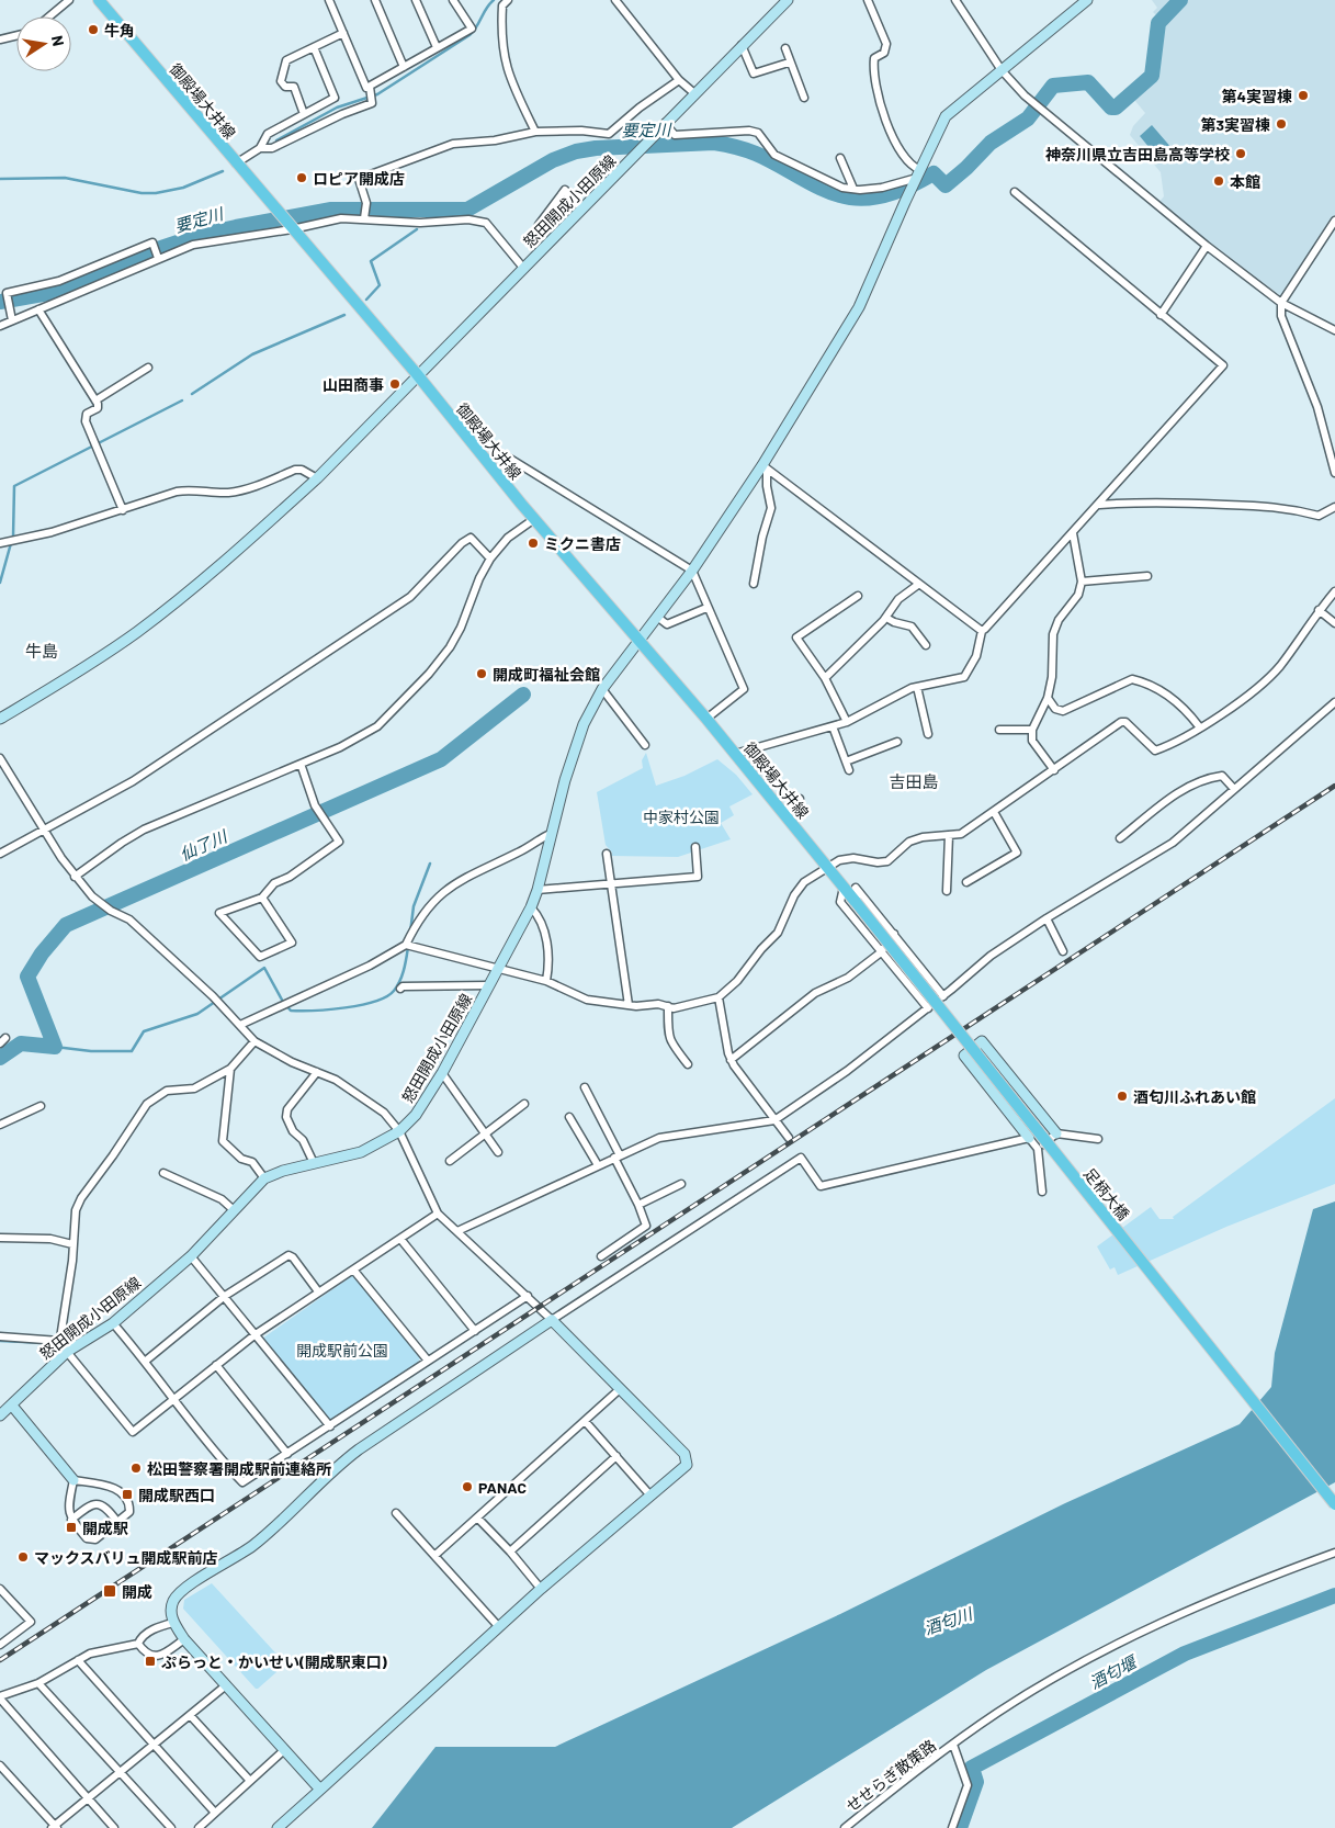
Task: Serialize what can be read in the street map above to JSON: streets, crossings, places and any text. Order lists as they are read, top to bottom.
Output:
{
  "streets": {
    "main road": ["御殿場大井線", "足柄大橋"],
    "street": ["怒田開成小田原線", "せせらぎ散策路"]
  },
  "crossings": [
    ["御殿場大井線", "怒田開成小田原線"],
    ["御殿場大井線", "足柄大橋"]
  ],
  "districts": ["牛島", "吉田島"],
  "water": [
    "要定川",
    "仙了川",
    "酒匂川",
    "酒匂堰"
  ],
  "parks": ["中家村公園", "開成駅前公園"],
  "places": {
    "other": [
      "牛角",
      "第4実習棟",
      "第3実習棟",
      "神奈川県立吉田島高等学校",
      "ロピア開成店",
      "本館",
      "山田商事",
      "ミクニ書店",
      "開成町福祉会館",
      "酒匂川ふれあい館",
      "松田警察署開成駅前連絡所",
      "PANAC",
      "マックスバリュ開成駅前店"
    ],
    "transit": [
      "開成駅西口",
      "開成駅",
      "開成",
      "ぷらっと・かいせい(開成駅東口)"
    ]
  },
  "north": "right"
}
